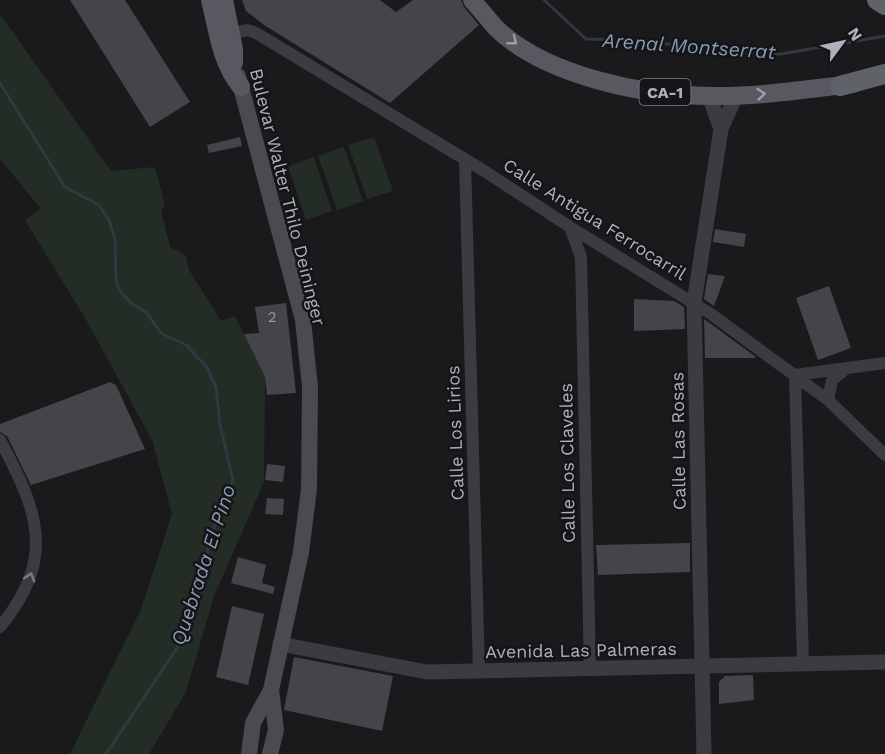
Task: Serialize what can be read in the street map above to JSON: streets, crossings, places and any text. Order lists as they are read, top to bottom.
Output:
{
  "streets": {
    "main road": ["CA-1", "Bulevar Walter Thilo Deininger"],
    "street": [
      "Calle Antigua Ferrocarril",
      "Calle Los Lirios",
      "Calle Las Rosas",
      "Calle Los Claveles",
      "Avenida Las Palmeras"
    ]
  },
  "crossings": [
    ["CA-1", "Calle Las Rosas"],
    ["Bulevar Walter Thilo Deininger", "Calle Antigua Ferrocarril"],
    ["Bulevar Walter Thilo Deininger", "Avenida Las Palmeras"],
    ["Calle Antigua Ferrocarril", "Calle Los Lirios"],
    ["Calle Antigua Ferrocarril", "Calle Las Rosas"],
    ["Calle Antigua Ferrocarril", "Calle Los Claveles"],
    ["Calle Los Lirios", "Avenida Las Palmeras"],
    ["Calle Las Rosas", "Avenida Las Palmeras"],
    ["Calle Los Claveles", "Avenida Las Palmeras"]
  ],
  "water": ["Arenal Montserrat", "Quebrada El Pino"],
  "house_numbers": ["2"],
  "north": "top right"
}
